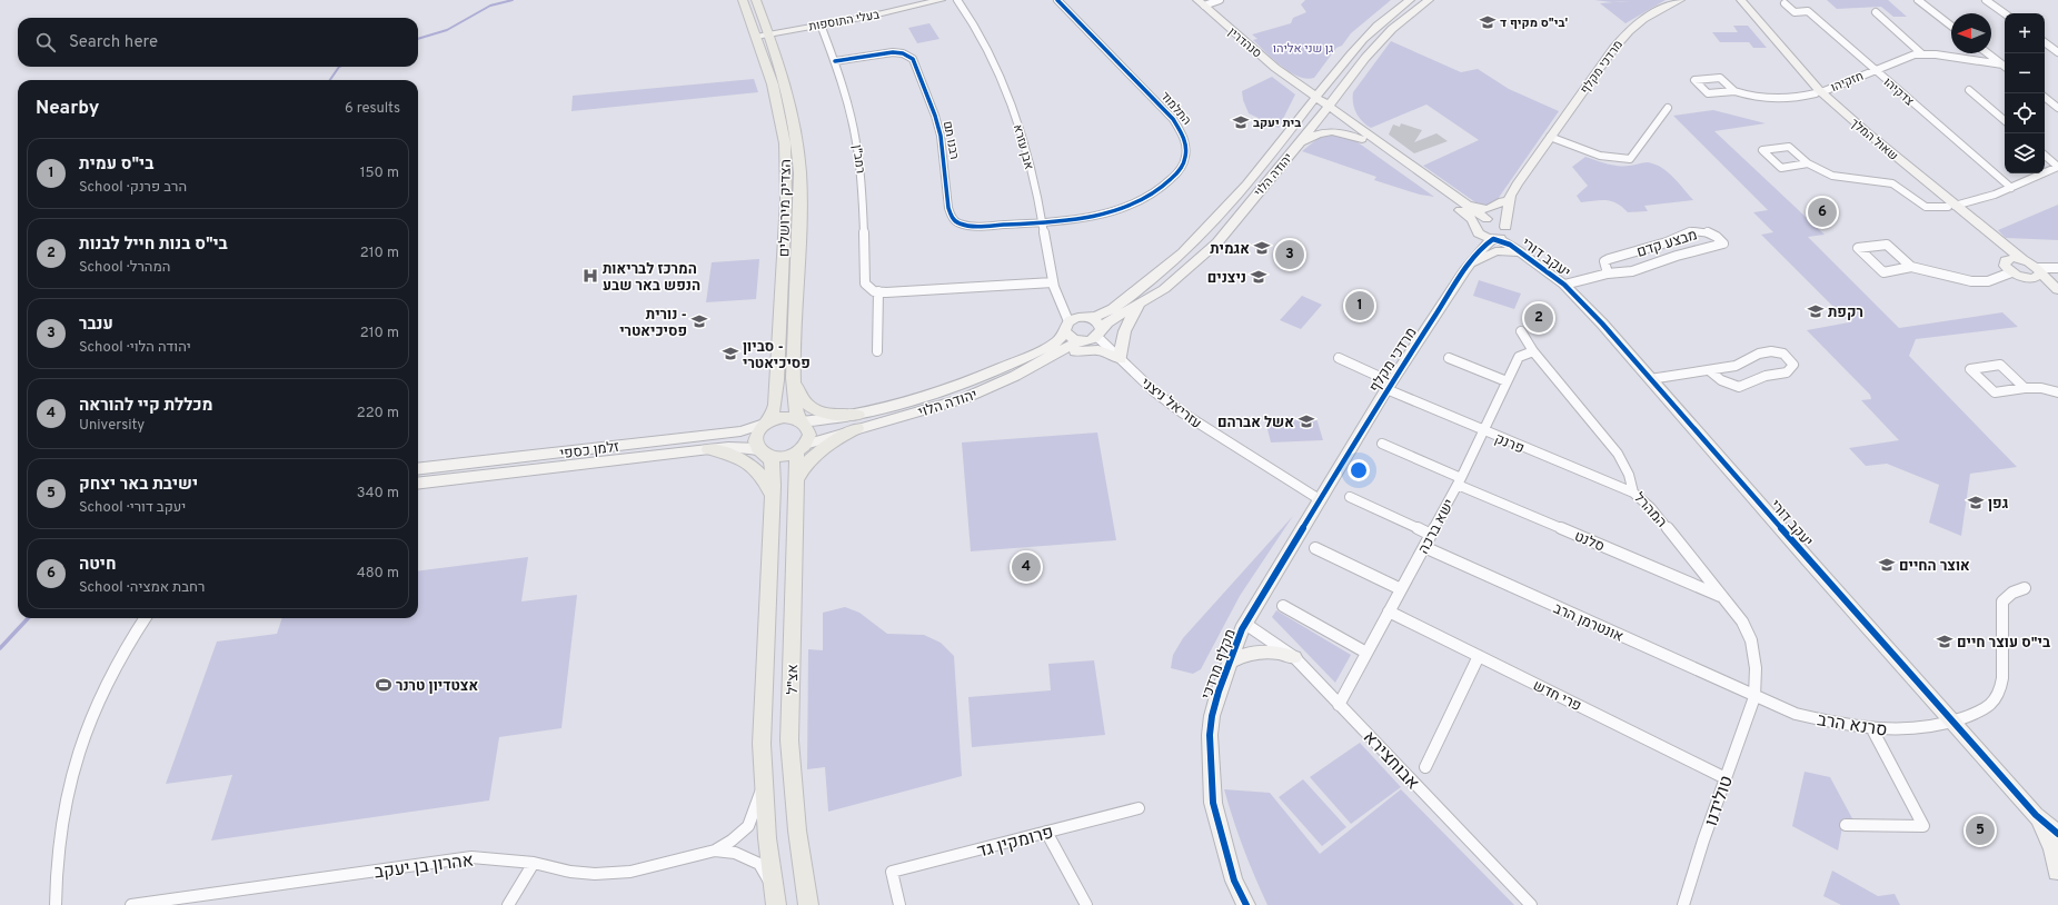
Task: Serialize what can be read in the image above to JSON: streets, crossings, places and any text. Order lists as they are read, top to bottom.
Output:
{
  "streets": {
    "main road": ["הצדיק מירושלים", "אצ\"ל"],
    "street": [
      "בעלי התוספות",
      "סנהדרין",
      "מרדכי מקלף",
      "חזקיהו",
      "צדקיהו",
      "התלמוד",
      "שאול המלך",
      "רבנו תם",
      "אבן עזרא",
      "רמב\"ן",
      "יהודה הלוי",
      "מבצע קדם",
      "יעקב דורי",
      "עזריאל ניצני",
      "פרנק",
      "זלמן כספי",
      "המהרל",
      "ישא ברכה",
      "סלנט",
      "אונטרמן הרב",
      "מקלף מרדכי",
      "פרי חדש",
      "סרנא הרב",
      "אבוחצירא",
      "טולידנו",
      "פרומקין גד",
      "אהרון בן יעקב"
    ]
  },
  "crossings": [
    ["בעלי התוספות", "רמב\"ן"],
    ["בעלי התוספות", "הצדיק מירושלים"],
    ["סנהדרין", "יהודה הלוי"],
    ["מרדכי מקלף", "יעקב דורי"],
    ["מרדכי מקלף", "עזריאל ניצני"],
    ["מרדכי מקלף", "פרנק"],
    ["מרדכי מקלף", "מקלף מרדכי"],
    ["חזקיהו", "צדקיהו"],
    ["חזקיהו", "שאול המלך"],
    ["התלמוד", "רבנו תם"],
    ["התלמוד", "אבן עזרא"],
    ["רבנו תם", "אבן עזרא"],
    ["רבנו תם", "רמב\"ן"],
    ["אבן עזרא", "יהודה הלוי"],
    ["אבן עזרא", "עזריאל ניצני"],
    ["יהודה הלוי", "הצדיק מירושלים"],
    ["יהודה הלוי", "עזריאל ניצני"],
    ["יהודה הלוי", "זלמן כספי"],
    ["יהודה הלוי", "אצ\"ל"],
    ["הצדיק מירושלים", "זלמן כספי"],
    ["הצדיק מירושלים", "אצ\"ל"],
    ["מבצע קדם", "יעקב דורי"],
    ["יעקב דורי", "סרנא הרב"],
    ["עזריאל ניצני", "מקלף מרדכי"],
    ["פרנק", "המהרל"],
    ["פרנק", "ישא ברכה"],
    ["זלמן כספי", "אצ\"ל"],
    ["המהרל", "ישא ברכה"],
    ["המהרל", "סלנט"],
    ["המהרל", "אונטרמן הרב"],
    ["המהרל", "סרנא הרב"],
    ["המהרל", "טולידנו"],
    ["ישא ברכה", "סלנט"],
    ["ישא ברכה", "אונטרמן הרב"],
    ["ישא ברכה", "פרי חדש"],
    ["ישא ברכה", "אבוחצירא"],
    ["אונטרמן הרב", "סרנא הרב"],
    ["אונטרמן הרב", "טולידנו"],
    ["מקלף מרדכי", "אבוחצירא"],
    ["אצ\"ל", "אהרון בן יעקב"],
    ["פרי חדש", "טולידנו"],
    ["סרנא הרב", "טולידנו"]
  ],
  "parks": ["גן שני אליהו"],
  "places": {
    "school or university": [
      "בי\"ס מקיף ד'",
      "בית יעקב",
      "אגמית",
      "ניצנים",
      "רקפת",
      "נורית - פסיכיאטרי",
      "סביון - פסיכיאטרי",
      "אשל אברהם",
      "גפן",
      "אוצר החיים",
      "בי\"ס עוצר חיים"
    ],
    "hospital": ["המרכז לבריאות הנפש באר שבע"],
    "sports": ["אצטדיון טרנר"]
  },
  "north": "left",
  "page": {
    "map_buttons": ["+", "−"],
    "search": "Search here",
    "heading": ["Nearby", "6 results"],
    "list": [
      {
        "mark": "1",
        "name": "בי\"ס עמית",
        "note": "School · הרב פרנק",
        "value": "150 m"
      },
      {
        "mark": "2",
        "name": "בי\"ס בנות חייל לבנות",
        "note": "School · המהרל",
        "value": "210 m"
      },
      {
        "mark": "3",
        "name": "ענבר",
        "note": "School · יהודה הלוי",
        "value": "210 m"
      },
      {
        "mark": "4",
        "name": "מכללת קיי להוראה",
        "note": "University",
        "value": "220 m"
      },
      {
        "mark": "5",
        "name": "ישיבת באר יצחק",
        "note": "School · יעקב דורי",
        "value": "340 m"
      },
      {
        "mark": "6",
        "name": "חיטה",
        "note": "School · רחבת אמציה",
        "value": "480 m"
      }
    ],
    "pins": [
      "6",
      "3",
      "1",
      "2",
      "4",
      "5"
    ]
  }
}
